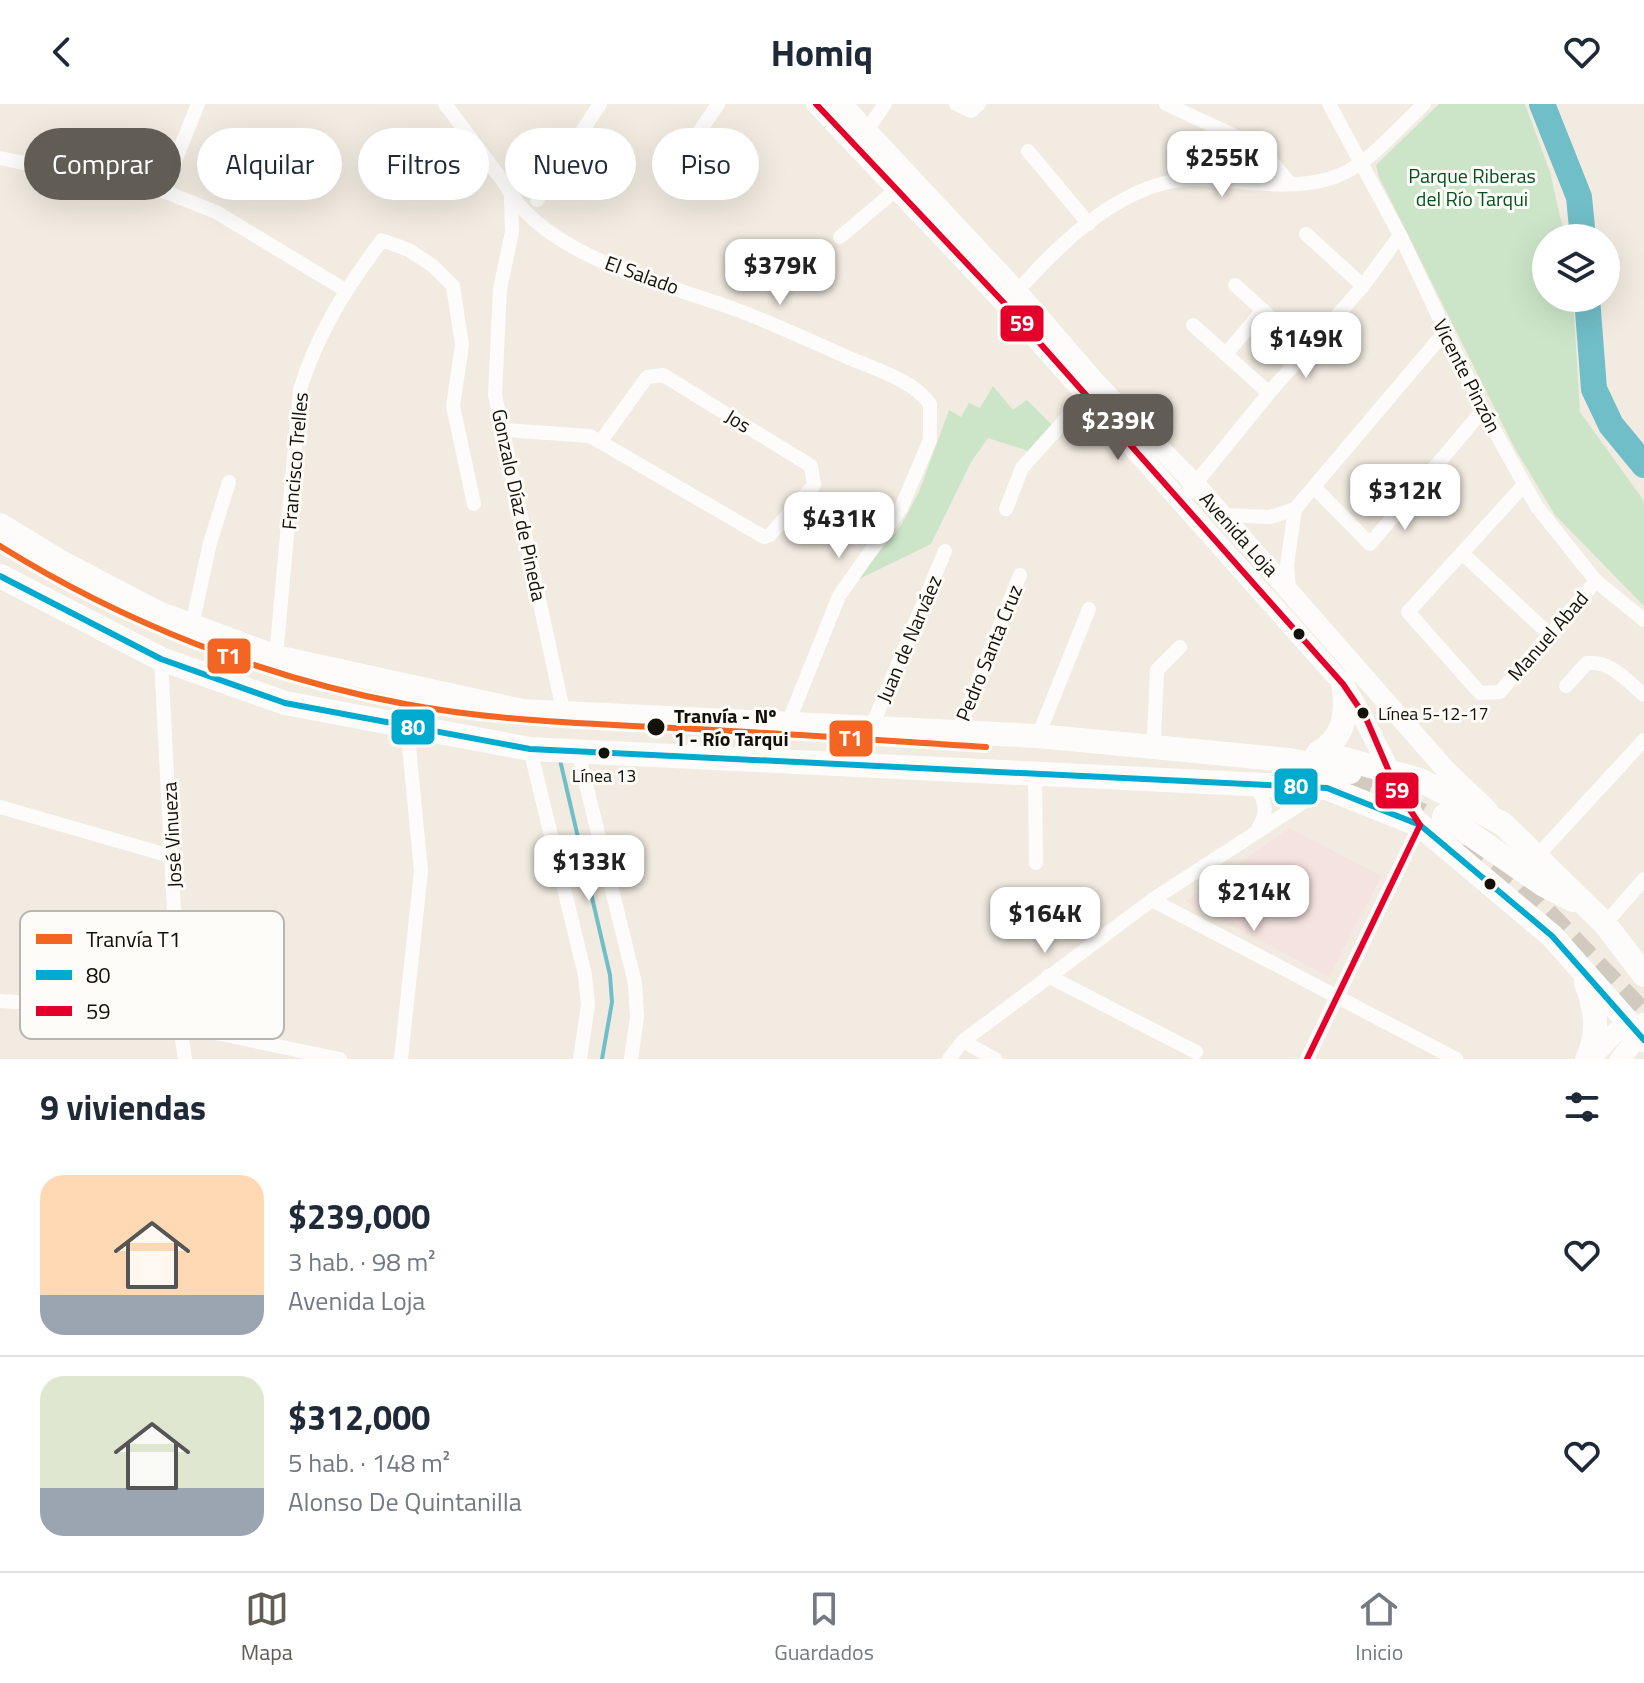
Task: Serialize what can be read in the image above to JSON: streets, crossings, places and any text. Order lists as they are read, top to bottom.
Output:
{
  "streets": {
    "main road": ["Avenida Loja"],
    "street": [
      "El Salado",
      "Vicente Pinzón",
      "Jos",
      "Francisco Trelles",
      "Gonzalo Díaz de Pineda",
      "Manuel Abad",
      "Juan de Narváez",
      "Pedro Santa Cruz",
      "José Vinueza"
    ]
  },
  "crossings": [
    ["Vicente Pinzón", "Manuel Abad"]
  ],
  "parks": ["Parque Riberas del Río Tarqui"],
  "places": ["Línea 5-12-17", "Tranvía - Nº 1 - Río Tarqui", "Línea 13"],
  "lines": ["transit line 59", "tram line T1", "transit line 80"],
  "legend": ["Tranvía T1", "80", "59"],
  "page": {
    "header": "Homiq",
    "chip": [
      "Comprar",
      "Alquilar",
      "Filtros",
      "Nuevo",
      "Piso"
    ],
    "price": [
      "$255K",
      "$379K",
      "$149K",
      "$239K",
      "$312K",
      "$431K",
      "$133K",
      "$214K",
      "$164K"
    ],
    "heading": "9 viviendas",
    "list": [
      {
        "name": "$239,000",
        "note": "3 hab. · 98 m² · Avenida Loja"
      },
      {
        "name": "$312,000",
        "note": "5 hab. · 148 m² · Alonso De Quintanilla"
      }
    ],
    "tabs": ["Mapa", "Guardados", "Inicio"]
  }
}
